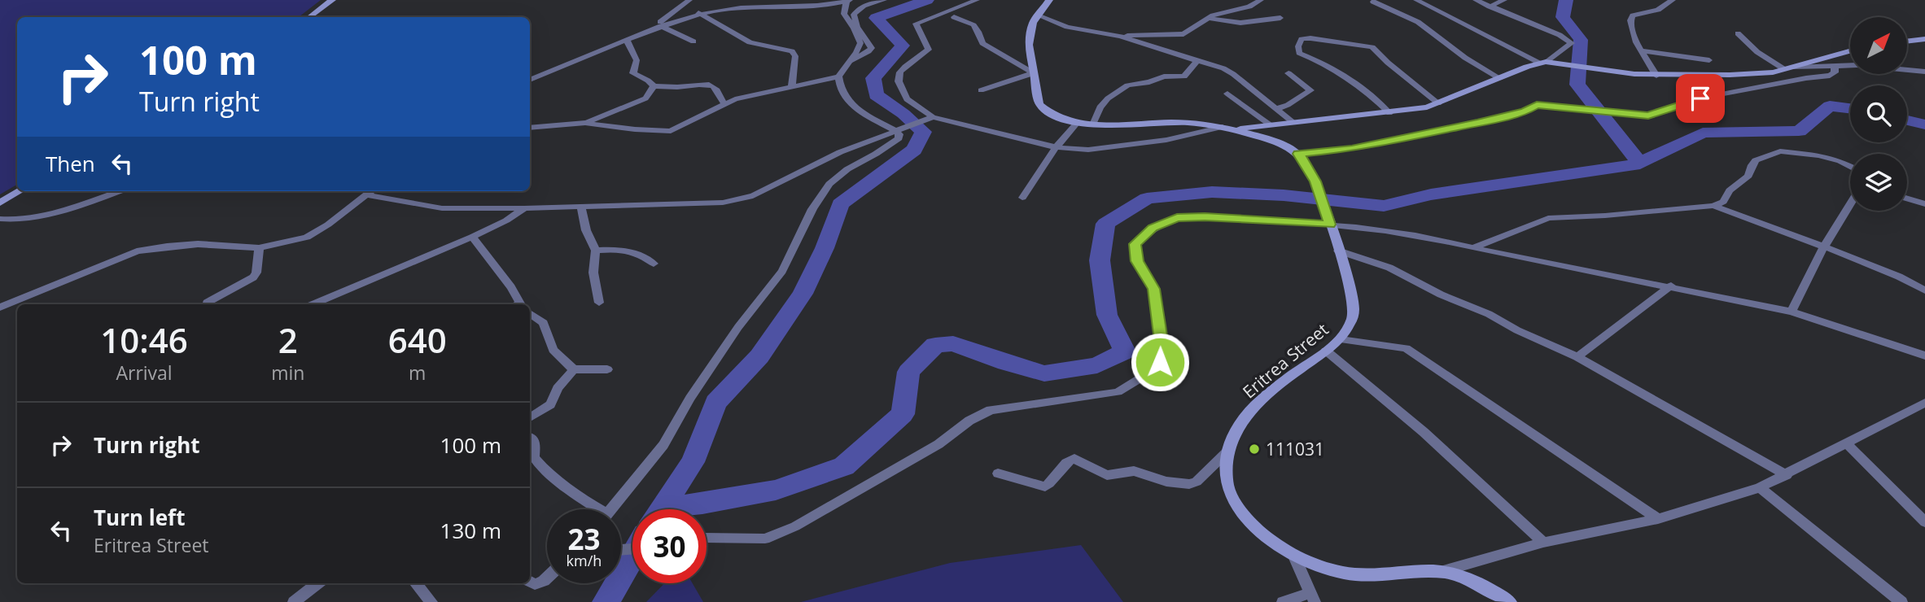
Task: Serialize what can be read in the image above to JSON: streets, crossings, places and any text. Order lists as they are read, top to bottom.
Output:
{
  "streets": {
    "main road": ["Eritrea Street"]
  },
  "places": ["111031"],
  "north": "top right",
  "page": {
    "turn": ["100 m", "Turn right"],
    "then": "Then",
    "eta": [
      "10:46",
      "Arrival",
      "2",
      "min",
      "640",
      "m"
    ],
    "list": [
      {
        "name": "Turn right",
        "value": "100 m"
      },
      {
        "name": "Turn left",
        "note": "Eritrea Street",
        "value": "130 m"
      }
    ],
    "speed": "23 km/h",
    "limit": "30"
  }
}
